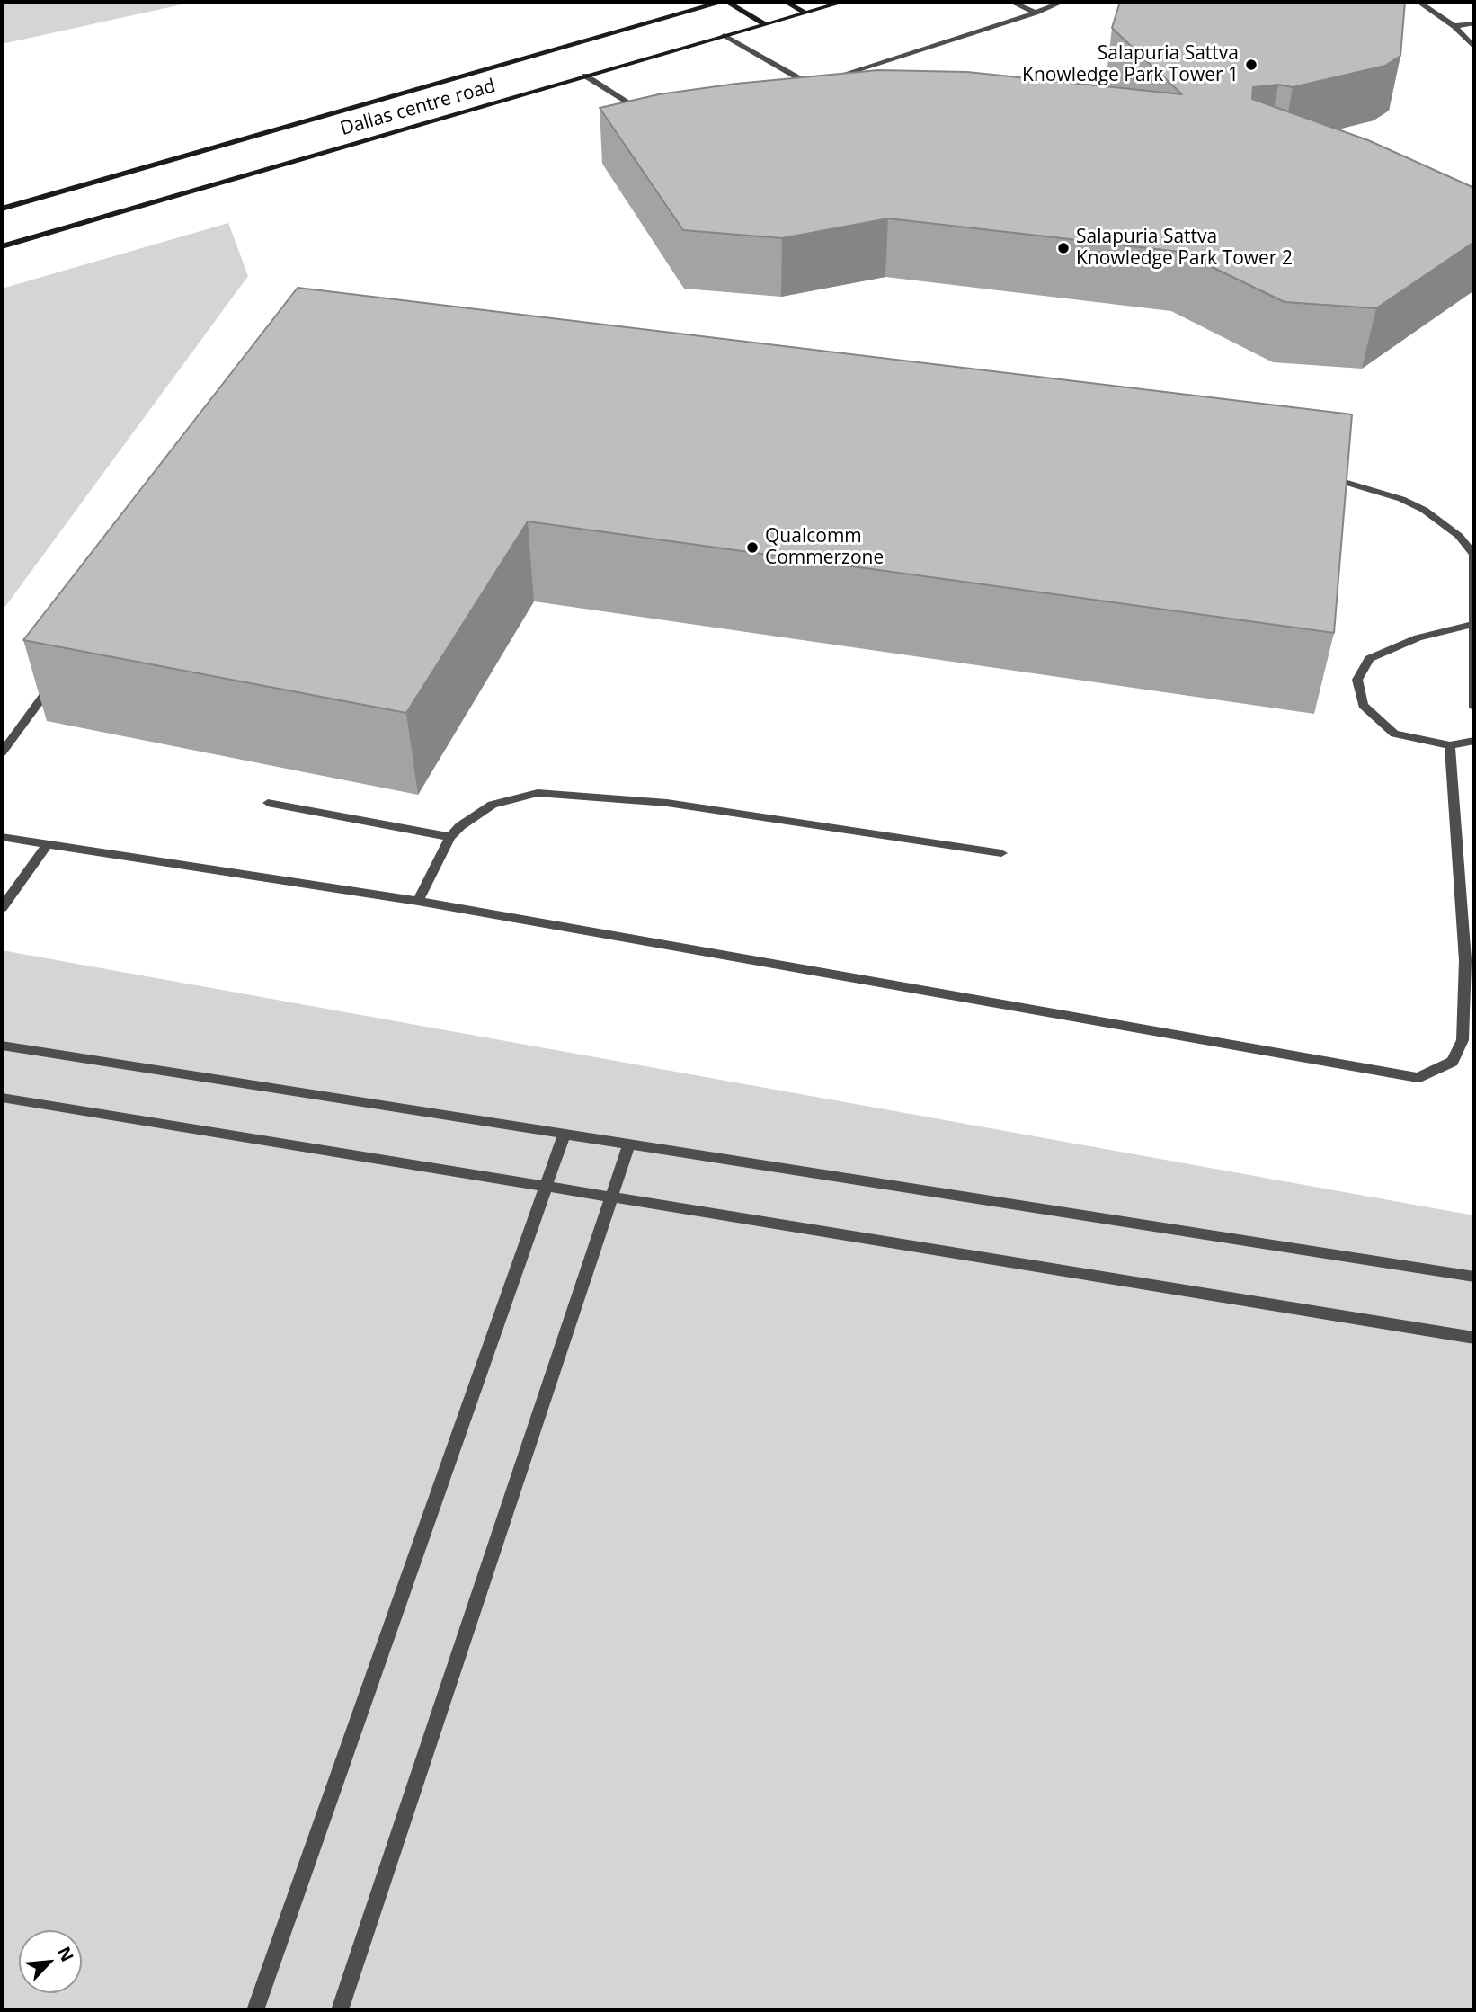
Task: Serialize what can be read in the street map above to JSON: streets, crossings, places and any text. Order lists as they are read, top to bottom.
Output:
{
  "streets": {
    "street": ["Dallas centre road"]
  },
  "places": ["Salapuria Sattva Knowledge Park Tower 1", "Salapuria Sattva Knowledge Park Tower 2", "Qualcomm Commerzone"],
  "north": "top right"
}
